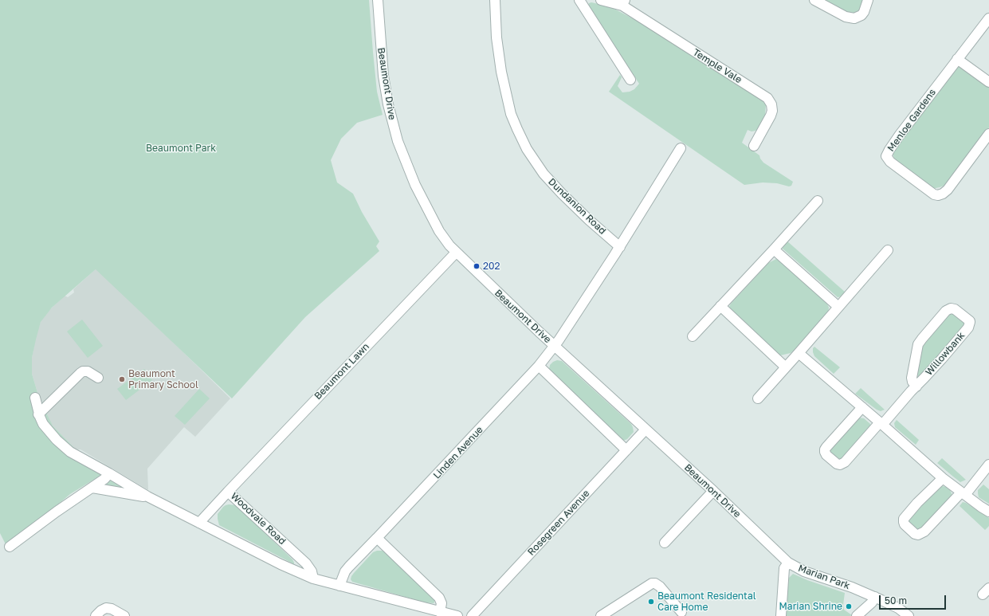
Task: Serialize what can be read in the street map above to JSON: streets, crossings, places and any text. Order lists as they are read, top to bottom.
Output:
{
  "streets": {
    "street": [
      "Temple Vale",
      "Beaumont Drive",
      "Menloe Gardens",
      "Dundanion Road",
      "Willowbank",
      "Beaumont Lawn",
      "Linden Avenue",
      "Woodvale Road",
      "Rosegreen Avenue",
      "Marian Park"
    ]
  },
  "crossings": [
    ["Beaumont Drive", "Beaumont Lawn"],
    ["Beaumont Drive", "Linden Avenue"],
    ["Beaumont Drive", "Rosegreen Avenue"],
    ["Beaumont Drive", "Marian Park"],
    ["Dundanion Road", "Linden Avenue"],
    ["Beaumont Lawn", "Woodvale Road"]
  ],
  "parks": ["Beaumont Park"],
  "places": [
    "202",
    "Beaumont Primary School",
    "Beaumont Residental Care Home",
    "Marian Shrine"
  ],
  "scale_bar": "50 m"
}
